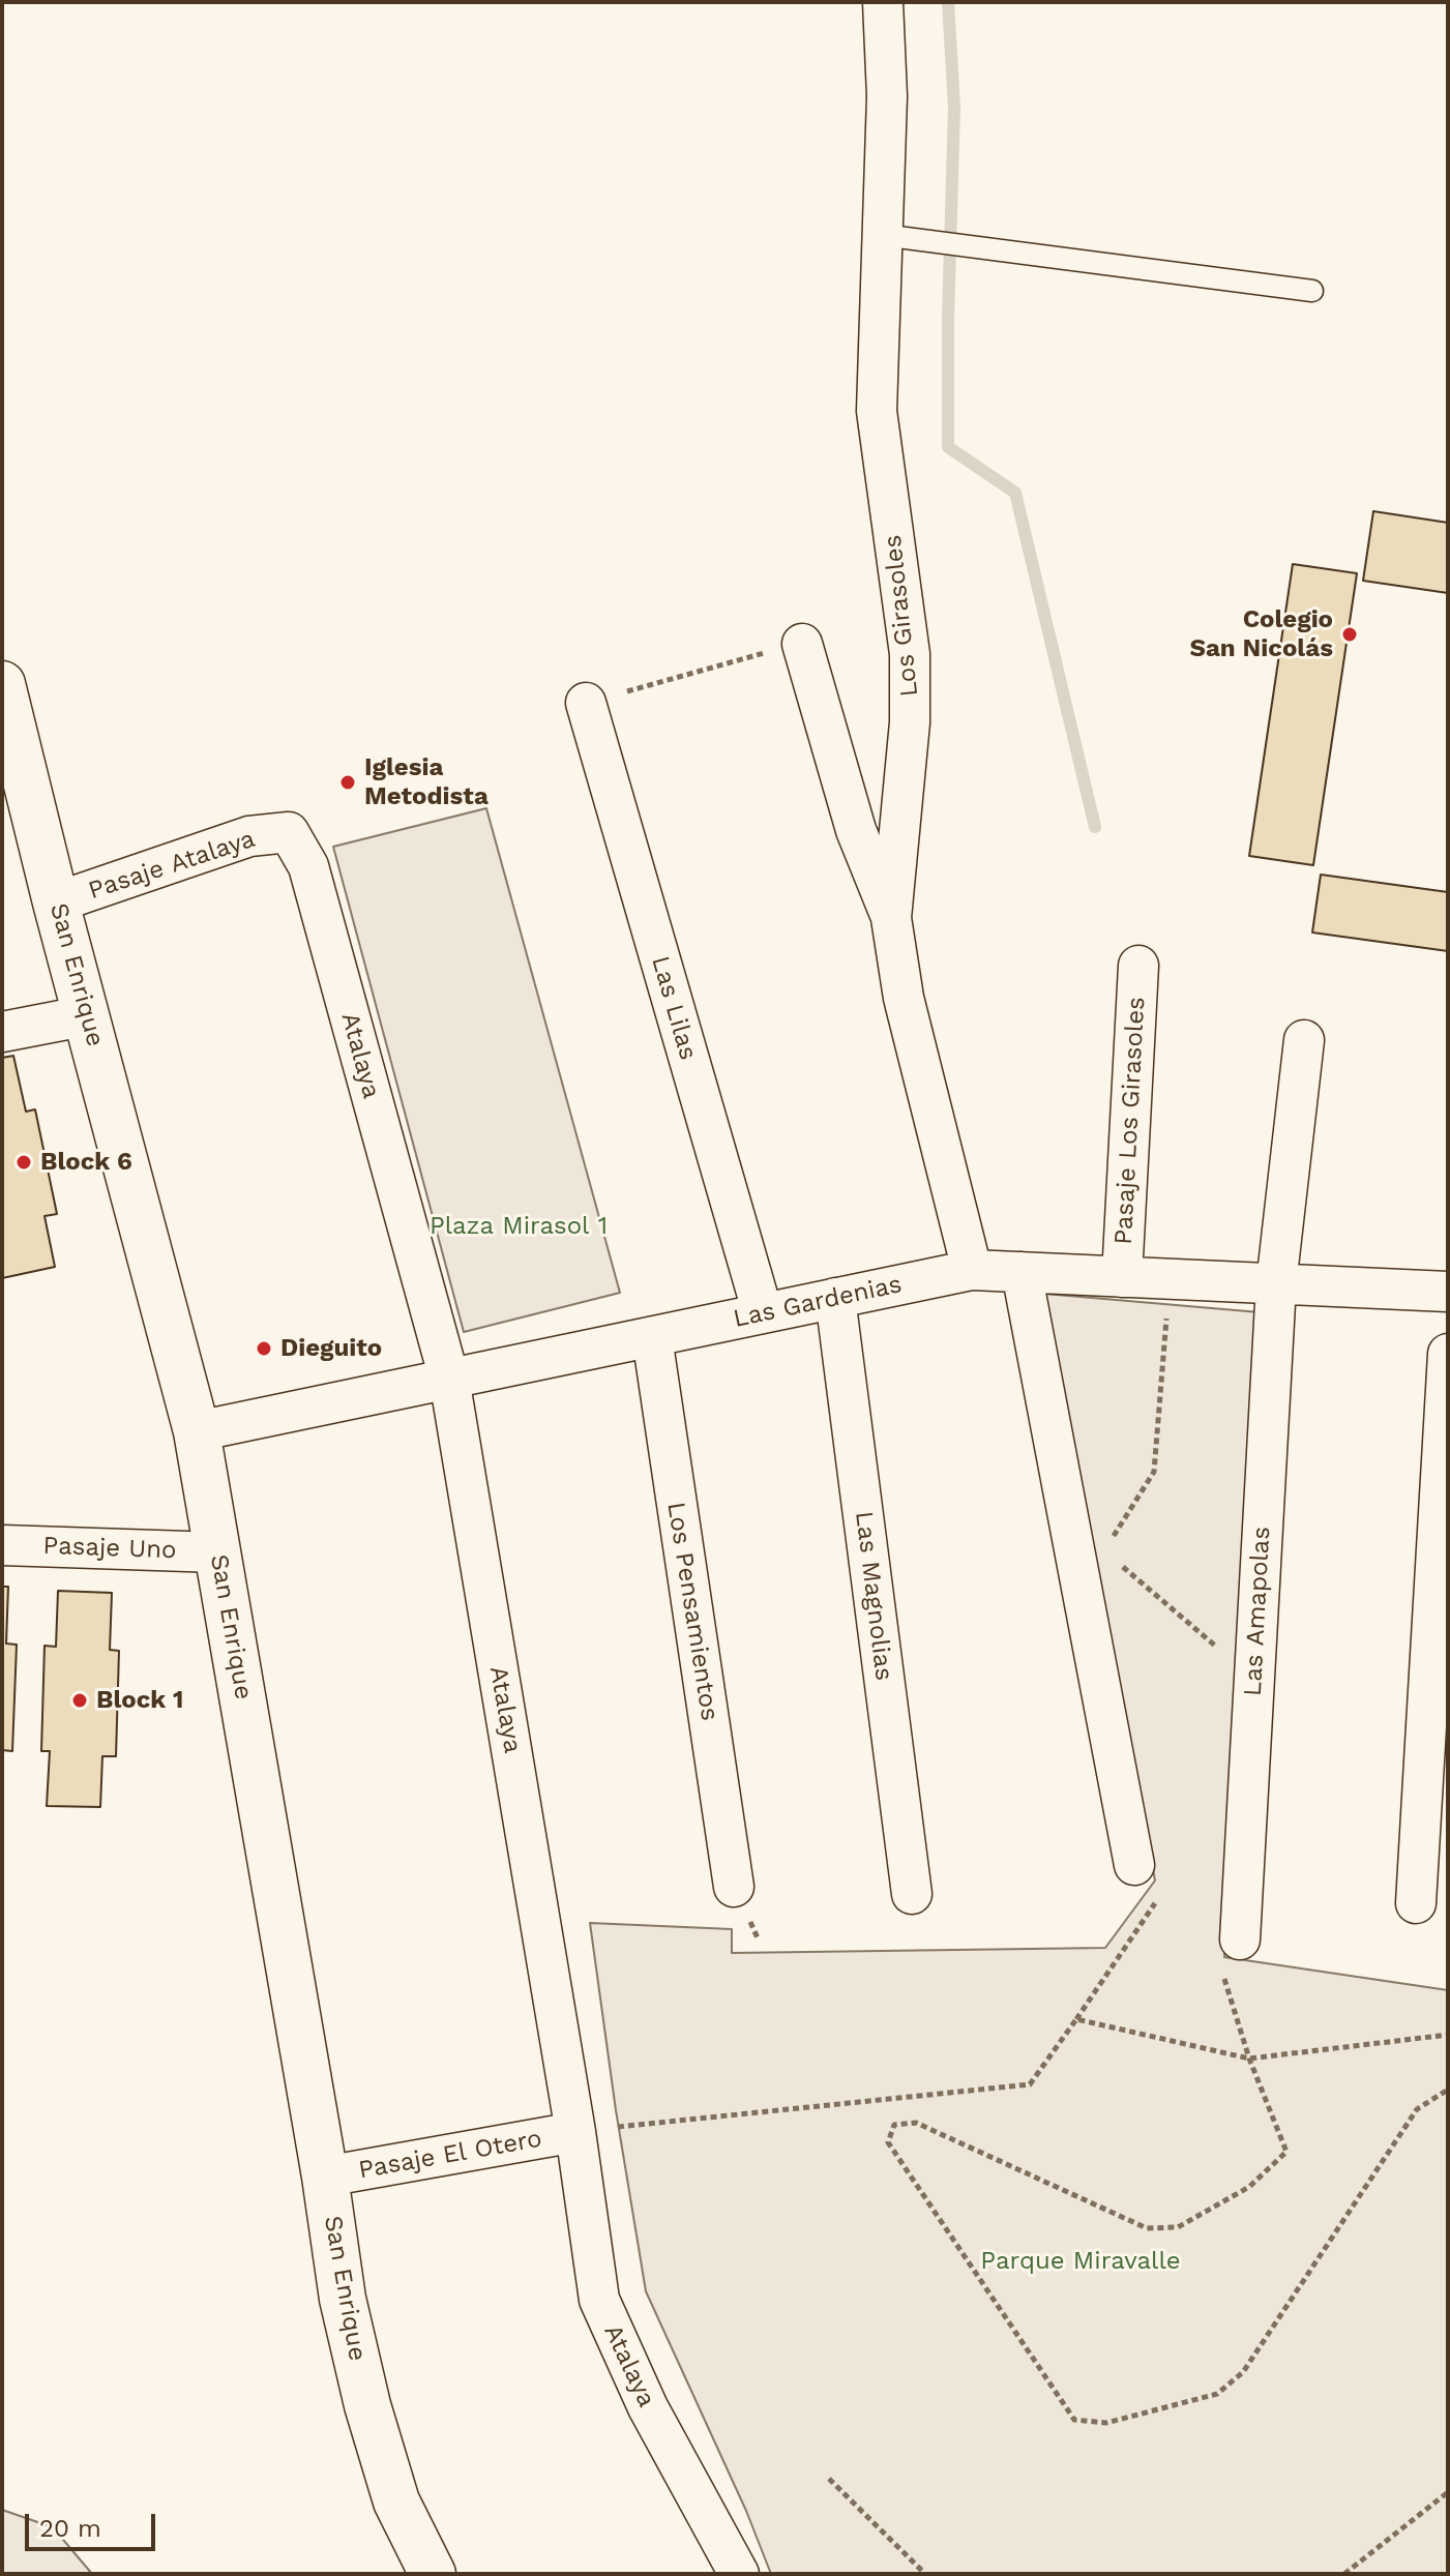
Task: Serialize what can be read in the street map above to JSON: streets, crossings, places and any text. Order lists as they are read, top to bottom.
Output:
{
  "streets": {
    "street": [
      "Los Girasoles",
      "Pasaje Atalaya",
      "San Enrique",
      "Las Lilas",
      "Atalaya",
      "Pasaje Los Girasoles",
      "Las Gardenias",
      "Pasaje Uno",
      "Las Magnolias",
      "Los Pensamientos",
      "Las Amapolas",
      "Pasaje El Otero"
    ]
  },
  "crossings": [
    ["Los Girasoles", "Las Gardenias"],
    ["Pasaje Atalaya", "San Enrique"],
    ["Pasaje Atalaya", "Atalaya"],
    ["San Enrique", "Las Gardenias"],
    ["San Enrique", "Pasaje Uno"],
    ["San Enrique", "Pasaje El Otero"],
    ["Las Lilas", "Las Gardenias"],
    ["Atalaya", "Las Gardenias"],
    ["Atalaya", "Pasaje El Otero"],
    ["Pasaje Los Girasoles", "Las Gardenias"],
    ["Las Gardenias", "Las Magnolias"],
    ["Las Gardenias", "Los Pensamientos"],
    ["Las Gardenias", "Las Amapolas"]
  ],
  "parks": ["Plaza Mirasol 1", "Parque Miravalle"],
  "places": [
    "Colegio San Nicolás",
    "Iglesia Metodista",
    "Block 6",
    "Dieguito",
    "Block 1"
  ],
  "scale_bar": "20 m"
}
